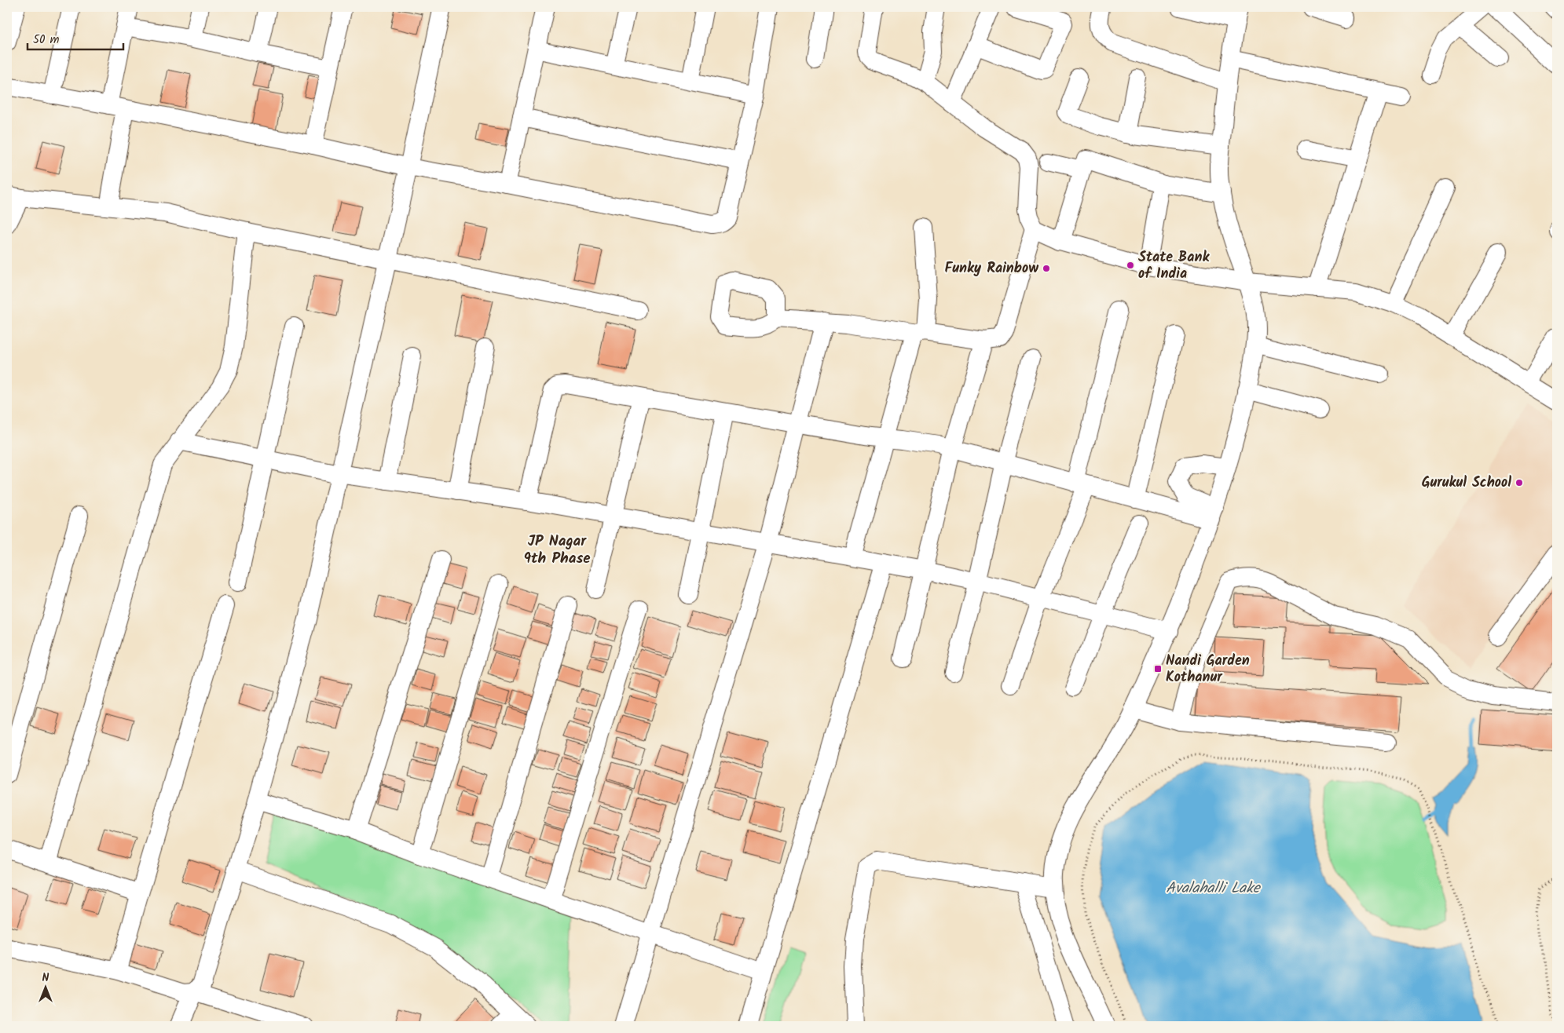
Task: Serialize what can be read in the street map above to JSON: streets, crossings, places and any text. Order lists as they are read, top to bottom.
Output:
{
  "districts": ["JP Nagar 9th Phase"],
  "water": ["Avalahalli Lake"],
  "places": {
    "other": ["State Bank of India", "Funky Rainbow", "Gurukul School"],
    "transit": ["Nandi Garden Kothanur"]
  },
  "scale_bar": "50 m",
  "north": "top"
}
